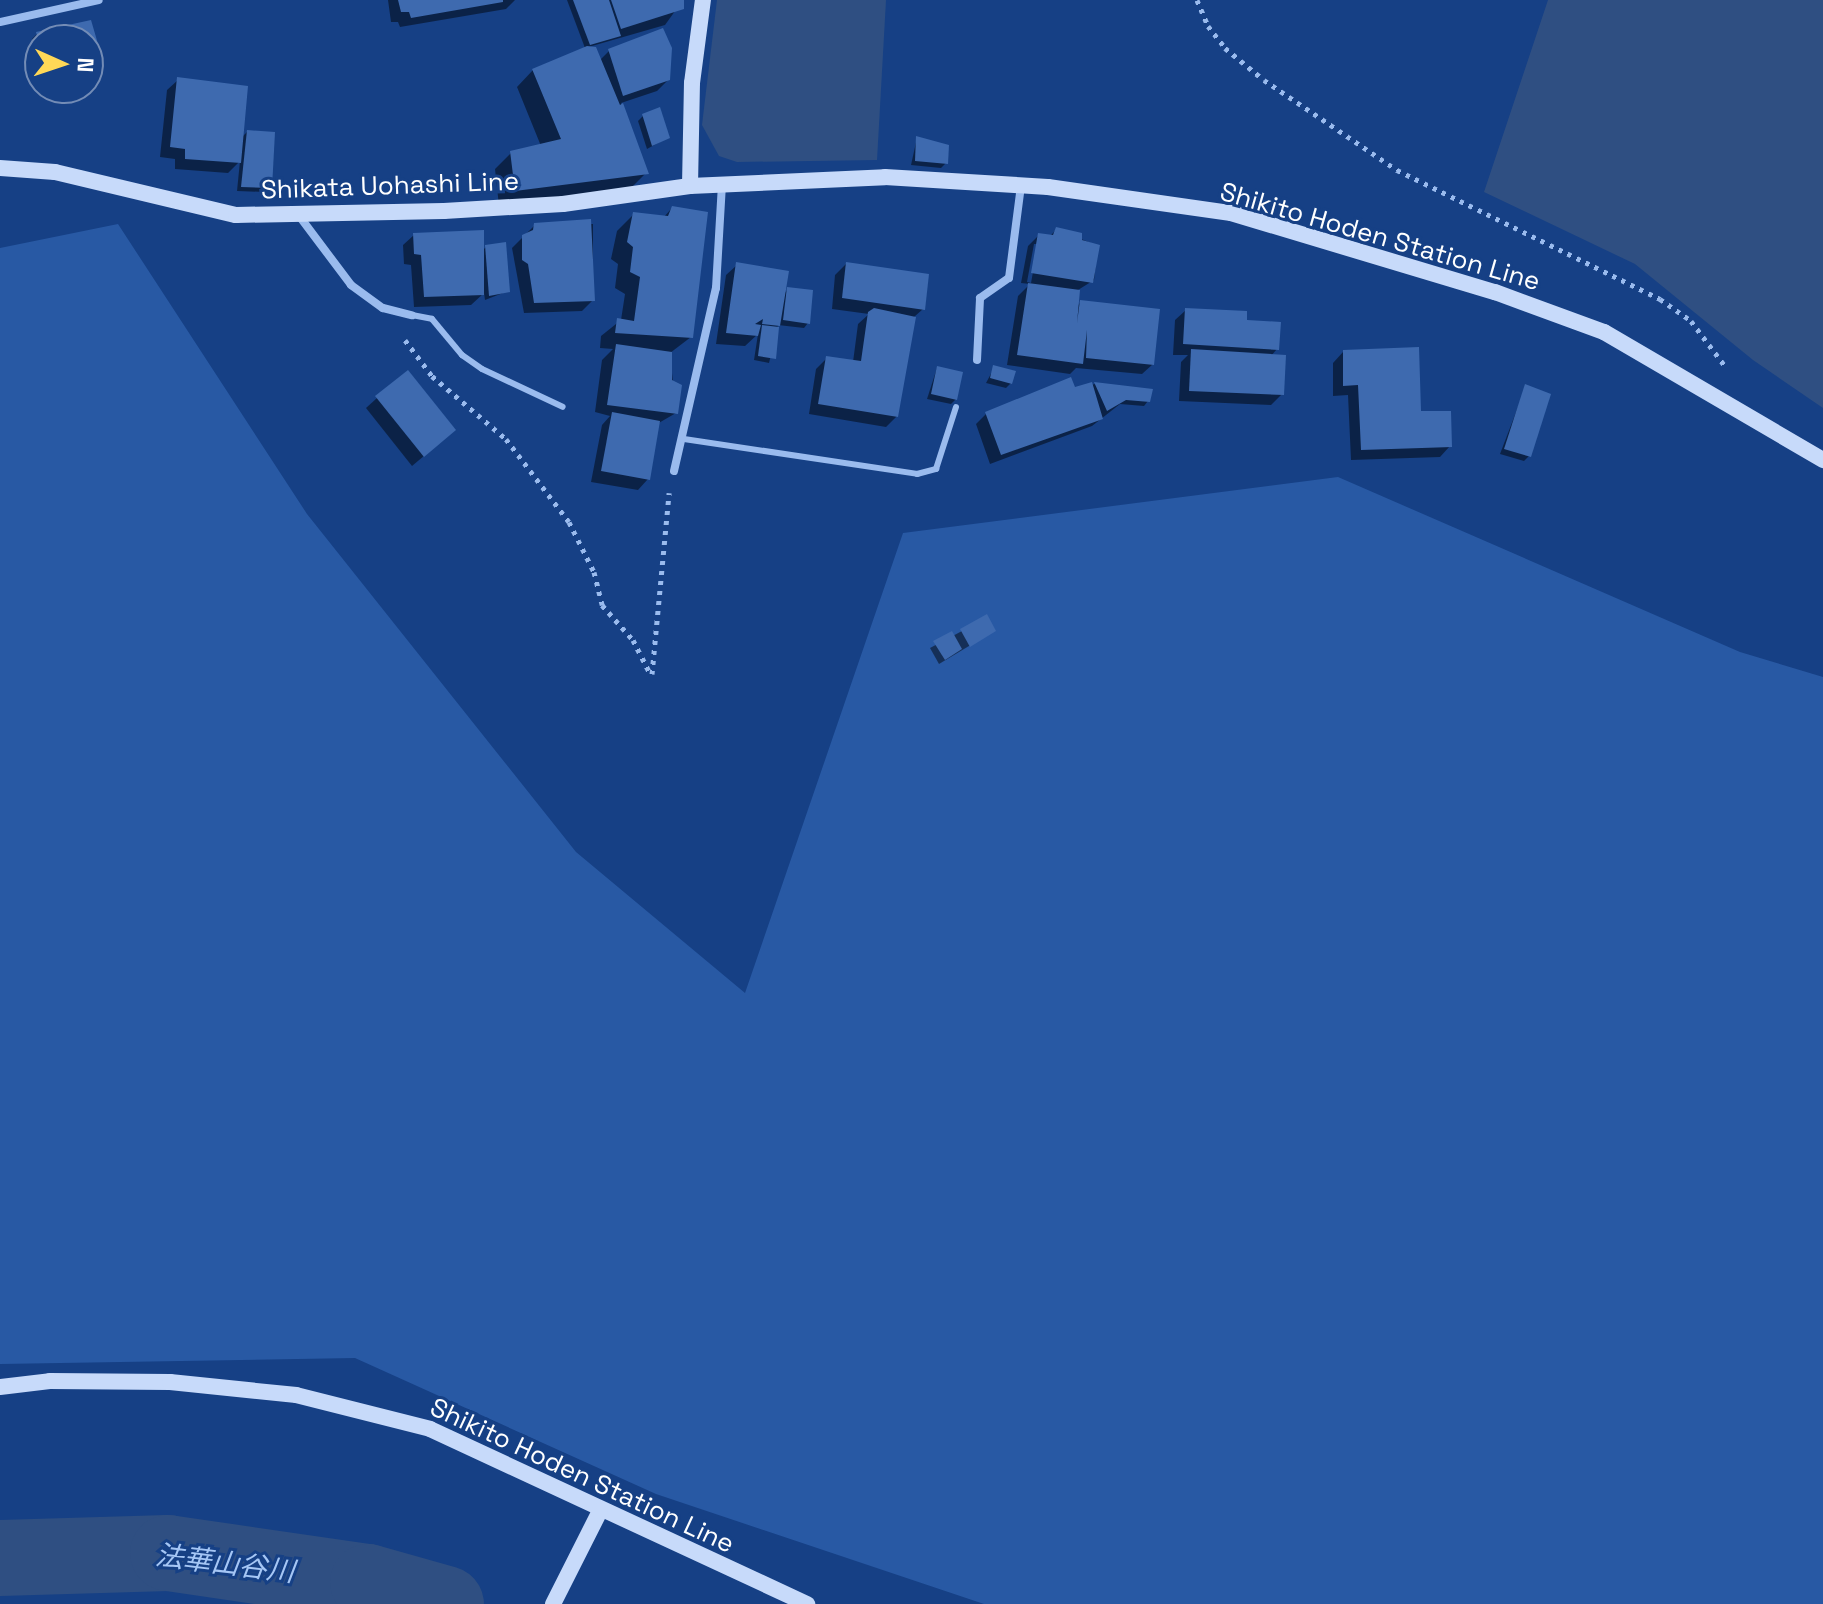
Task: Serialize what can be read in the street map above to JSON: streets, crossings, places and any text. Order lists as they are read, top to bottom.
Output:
{
  "streets": {
    "main road": ["Shikata Uohashi Line", "Shikito Hoden Station Line"]
  },
  "crossings": [
    ["Shikata Uohashi Line", "Shikito Hoden Station Line"]
  ],
  "water": ["法華山谷川"],
  "north": "right"
}
